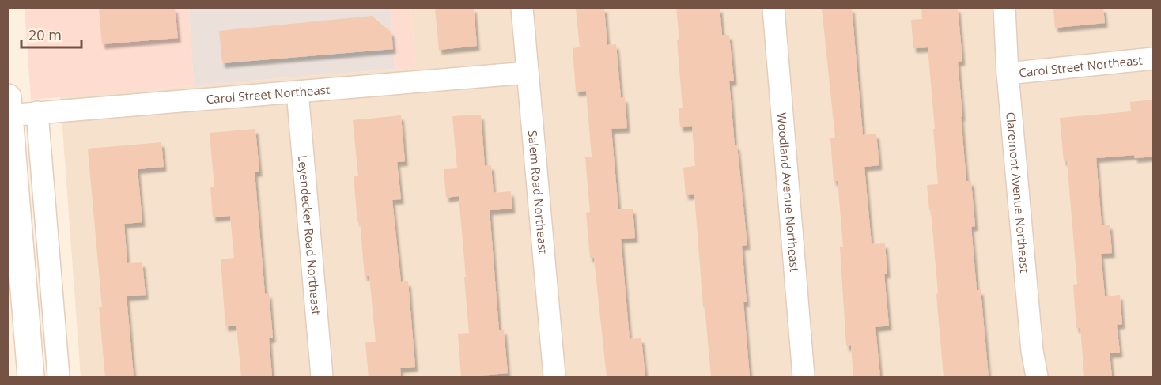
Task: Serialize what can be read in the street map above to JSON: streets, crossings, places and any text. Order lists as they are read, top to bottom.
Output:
{
  "streets": {
    "street": [
      "Carol Street Northeast",
      "Salem Road Northeast",
      "Woodland Avenue Northeast",
      "Claremont Avenue Northeast",
      "Leyendecker Road Northeast"
    ]
  },
  "crossings": [
    ["Carol Street Northeast", "Salem Road Northeast"],
    ["Carol Street Northeast", "Claremont Avenue Northeast"],
    ["Carol Street Northeast", "Leyendecker Road Northeast"]
  ],
  "scale_bar": "20 m"
}
